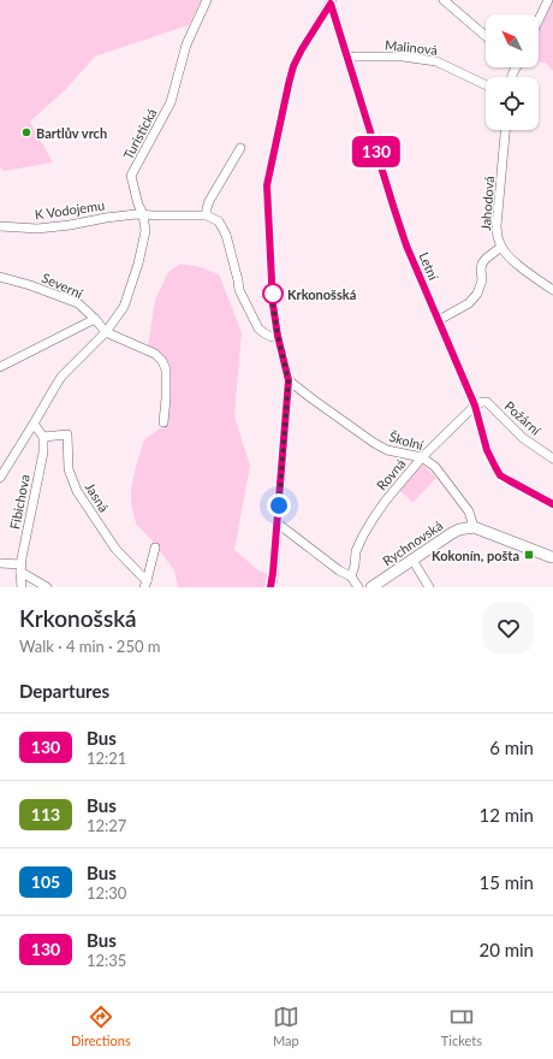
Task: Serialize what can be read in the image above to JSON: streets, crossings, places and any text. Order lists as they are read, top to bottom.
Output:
{
  "streets": {
    "main road": ["Rychnovská"],
    "street": [
      "Malinová",
      "Turistická",
      "Jahodová",
      "K Vodojemu",
      "Letní",
      "Severní",
      "Požární",
      "Školní",
      "Rovná",
      "Jasná",
      "Fibichova"
    ]
  },
  "crossings": [
    ["Malinová", "Letní"],
    ["Turistická", "K Vodojemu"],
    ["Turistická", "Severní"],
    ["Letní", "Požární"],
    ["Letní", "Rovná"],
    ["Požární", "Rovná"],
    ["Školní", "Rovná"],
    ["Školní", "Rychnovská"],
    ["Jasná", "Fibichova"]
  ],
  "places": {
    "other": ["Bartlův vrch", "Krkonošská"],
    "transit": ["Kokonín, pošta"]
  },
  "lines": ["bus line 130"],
  "north": "top left",
  "page": {
    "on_map": "130",
    "heading": [
      ["Krkonošská", "Walk · 4 min · 250 m"],
      "Departures"
    ],
    "list": [
      {
        "mark": "130",
        "name": "Bus",
        "note": "12:21",
        "value": "6 min"
      },
      {
        "mark": "113",
        "name": "Bus",
        "note": "12:27",
        "value": "12 min"
      },
      {
        "mark": "105",
        "name": "Bus",
        "note": "12:30",
        "value": "15 min"
      },
      {
        "mark": "130",
        "name": "Bus",
        "note": "12:35",
        "value": "20 min"
      }
    ],
    "tabs": ["Directions", "Map", "Tickets"]
  }
}
